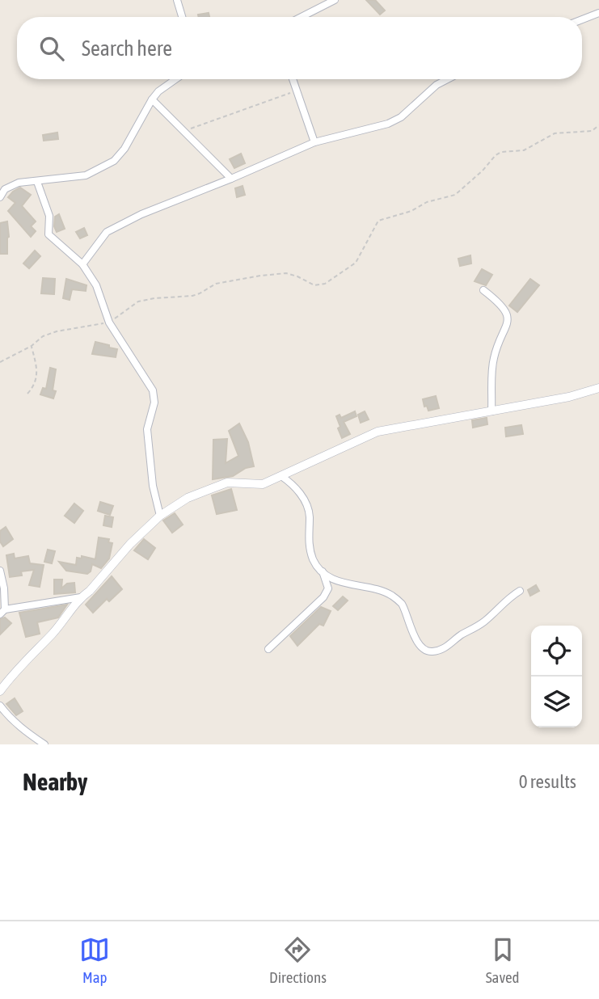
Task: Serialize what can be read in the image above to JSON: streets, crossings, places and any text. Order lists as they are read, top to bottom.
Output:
{
  "page": {
    "search": "Search here",
    "heading": ["Nearby", "0 results"],
    "nav": ["Map", "Directions", "Saved"]
  }
}
